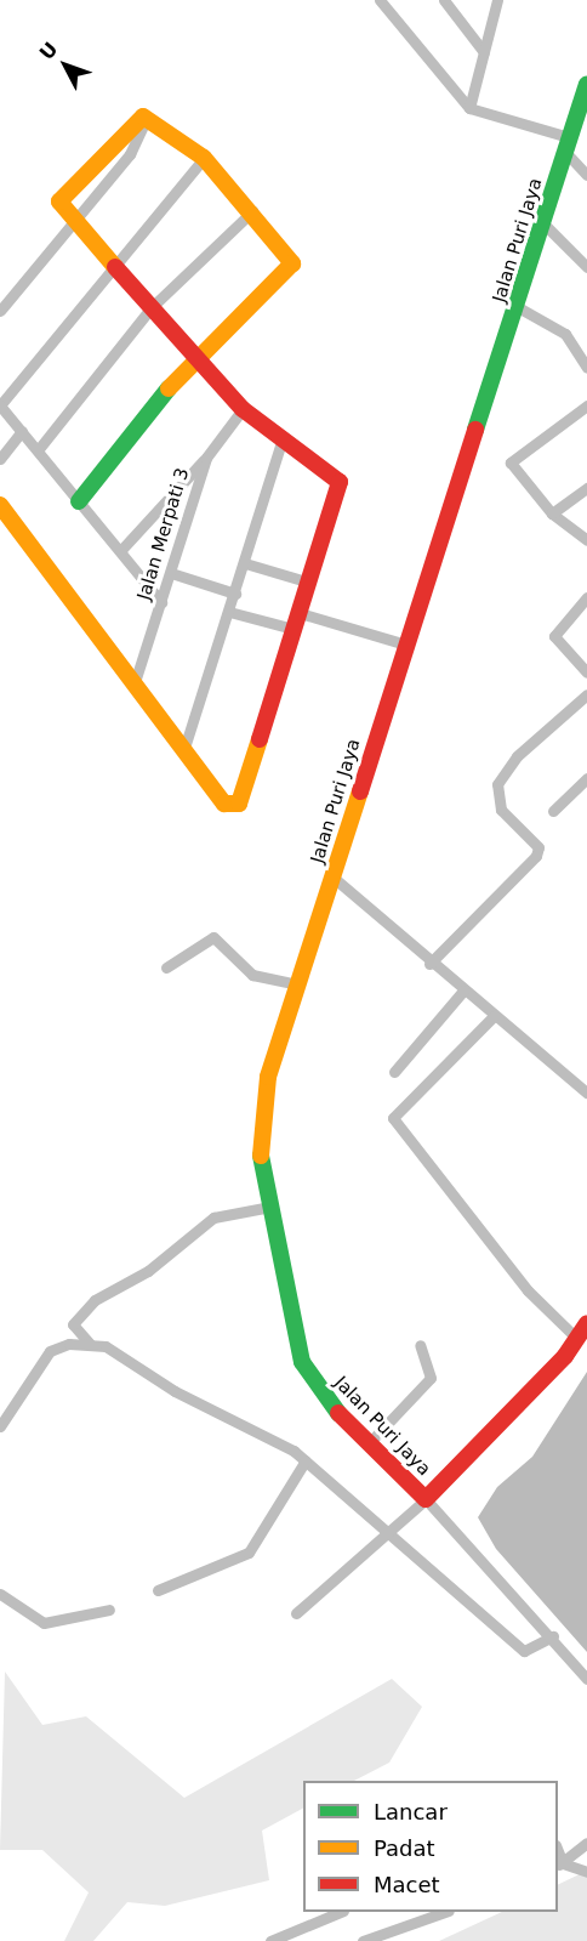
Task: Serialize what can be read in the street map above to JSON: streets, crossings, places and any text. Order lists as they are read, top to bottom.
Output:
{
  "streets": {
    "street": ["Jalan Puri Jaya", "Jalan Merpati 3"]
  },
  "legend": ["Lancar", "Padat", "Macet"],
  "north": "top left"
}
